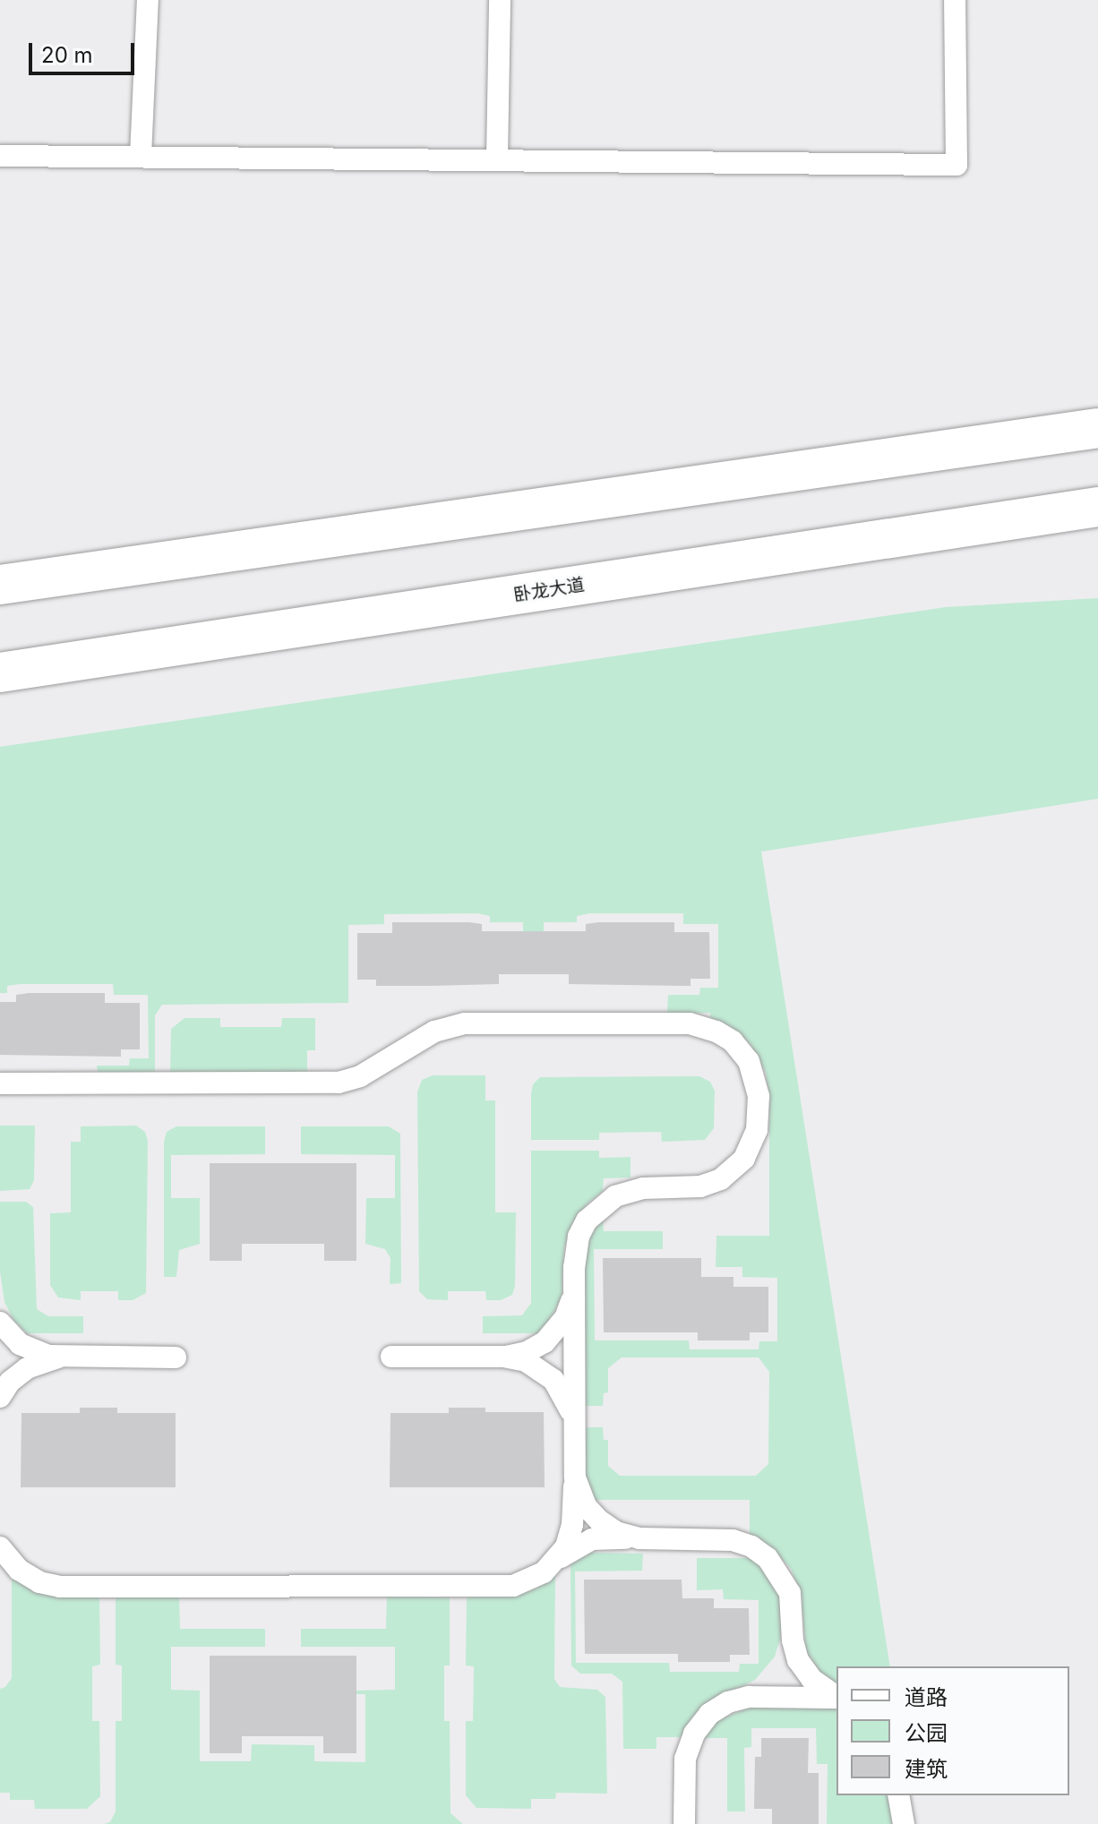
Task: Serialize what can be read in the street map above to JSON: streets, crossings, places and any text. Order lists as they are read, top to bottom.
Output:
{
  "streets": {
    "main road": ["卧龙大道"]
  },
  "legend": ["道路", "公园", "建筑"],
  "scale_bar": "20 m"
}
